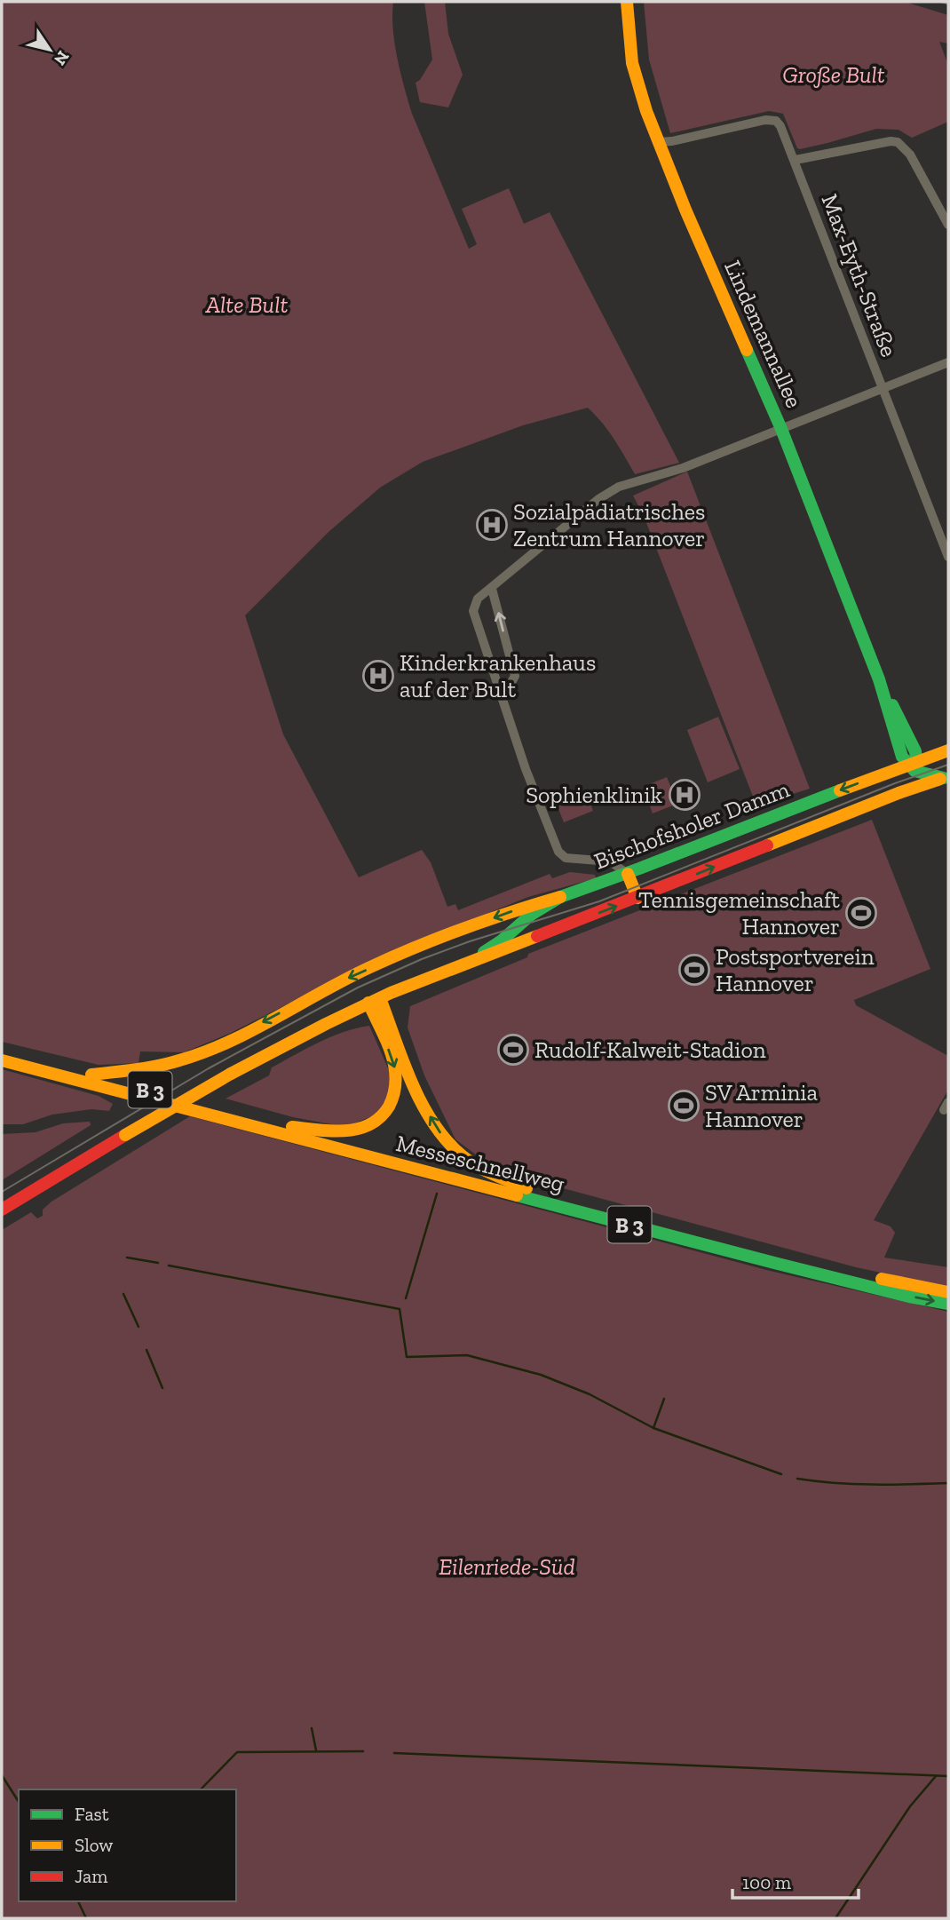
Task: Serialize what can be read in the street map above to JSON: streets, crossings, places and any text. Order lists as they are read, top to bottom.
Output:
{
  "streets": {
    "main road": [
      "Lindemannallee",
      "Bischofsholer Damm",
      "B 3",
      "Messeschnellweg"
    ],
    "street": ["Max-Eyth-Straße"]
  },
  "crossings": [
    ["Max-Eyth-Straße", "Lindemannallee"],
    ["Lindemannallee", "Bischofsholer Damm"]
  ],
  "parks": ["Große Bult", "Alte Bult", "Eilenriede-Süd"],
  "places": {
    "hospital": ["Sozialpädiatrisches Zentrum Hannover", "Kinderkrankenhaus auf der Bult", "Sophienklinik"],
    "sports": [
      "Tennisgemeinschaft Hannover",
      "Postsportverein Hannover",
      "Rudolf-Kalweit-Stadion",
      "SV Arminia Hannover"
    ]
  },
  "legend": ["Fast", "Slow", "Jam"],
  "scale_bar": "100 m",
  "north": "bottom right"
}
